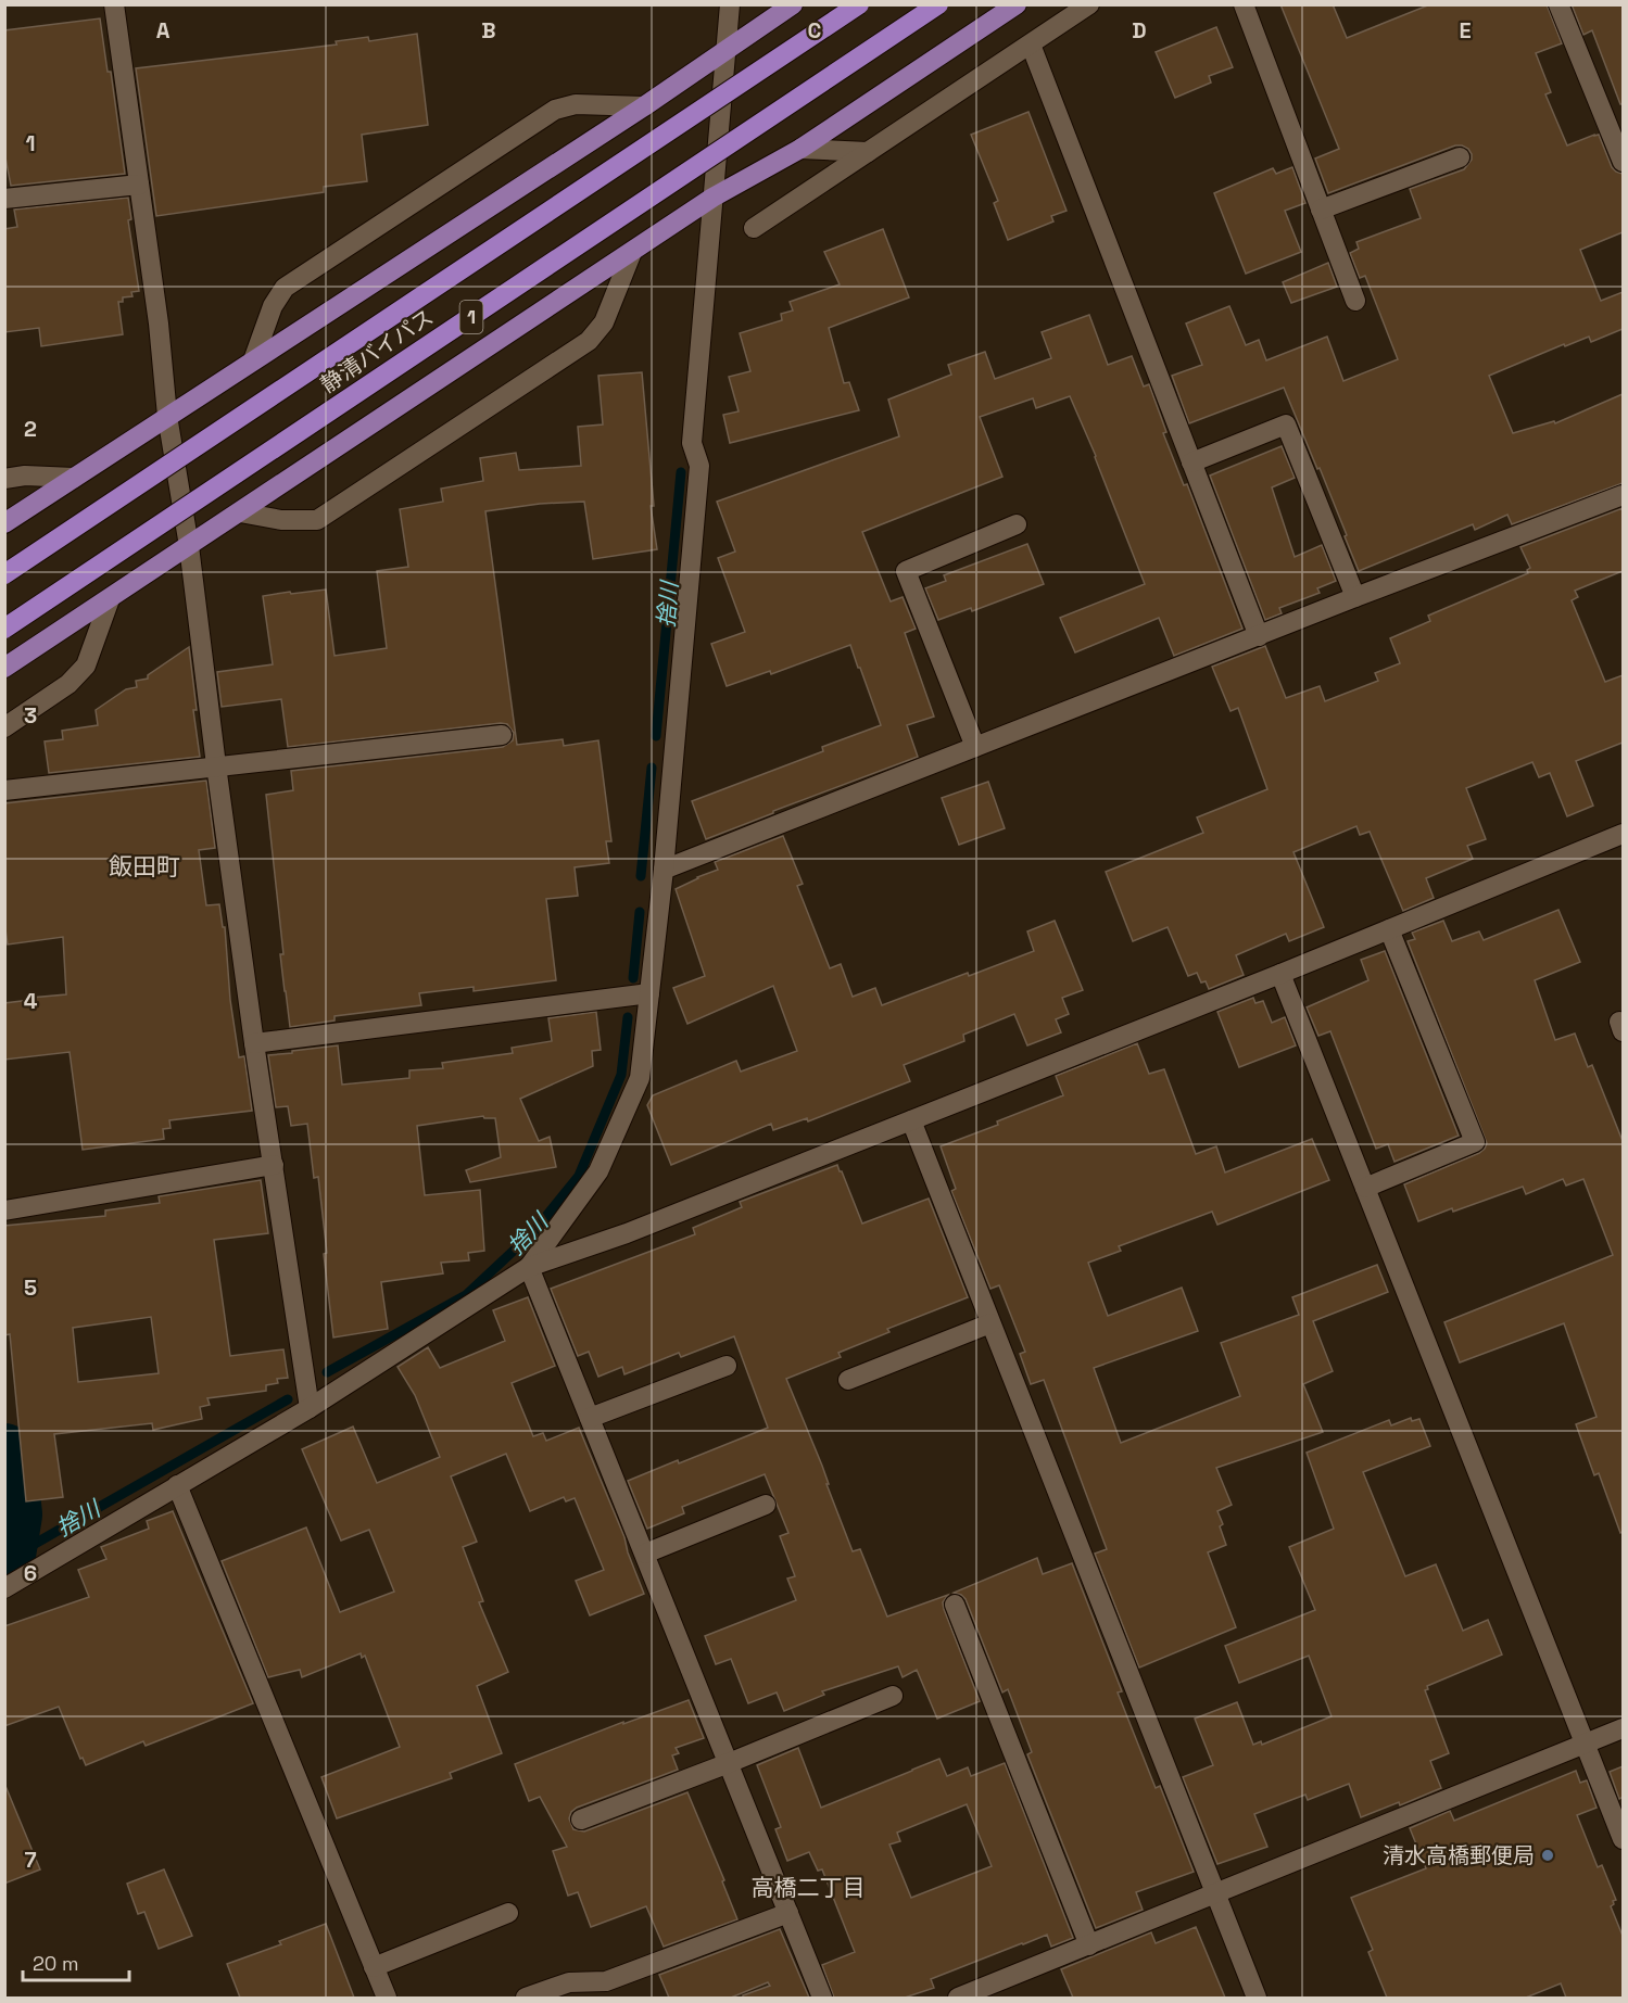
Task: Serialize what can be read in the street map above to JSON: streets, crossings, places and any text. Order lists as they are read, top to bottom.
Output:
{
  "streets": {
    "highway": ["1", "静清バイパス"]
  },
  "districts": ["飯田町", "高橋二丁目"],
  "water": ["捨川"],
  "places": ["清水高橋郵便局"],
  "scale_bar": "20 m",
  "grid": {
    "columns": [
      "A",
      "B",
      "C",
      "D",
      "E"
    ],
    "rows": [
      "1",
      "2",
      "3",
      "4",
      "5",
      "6",
      "7"
    ]
  }
}
